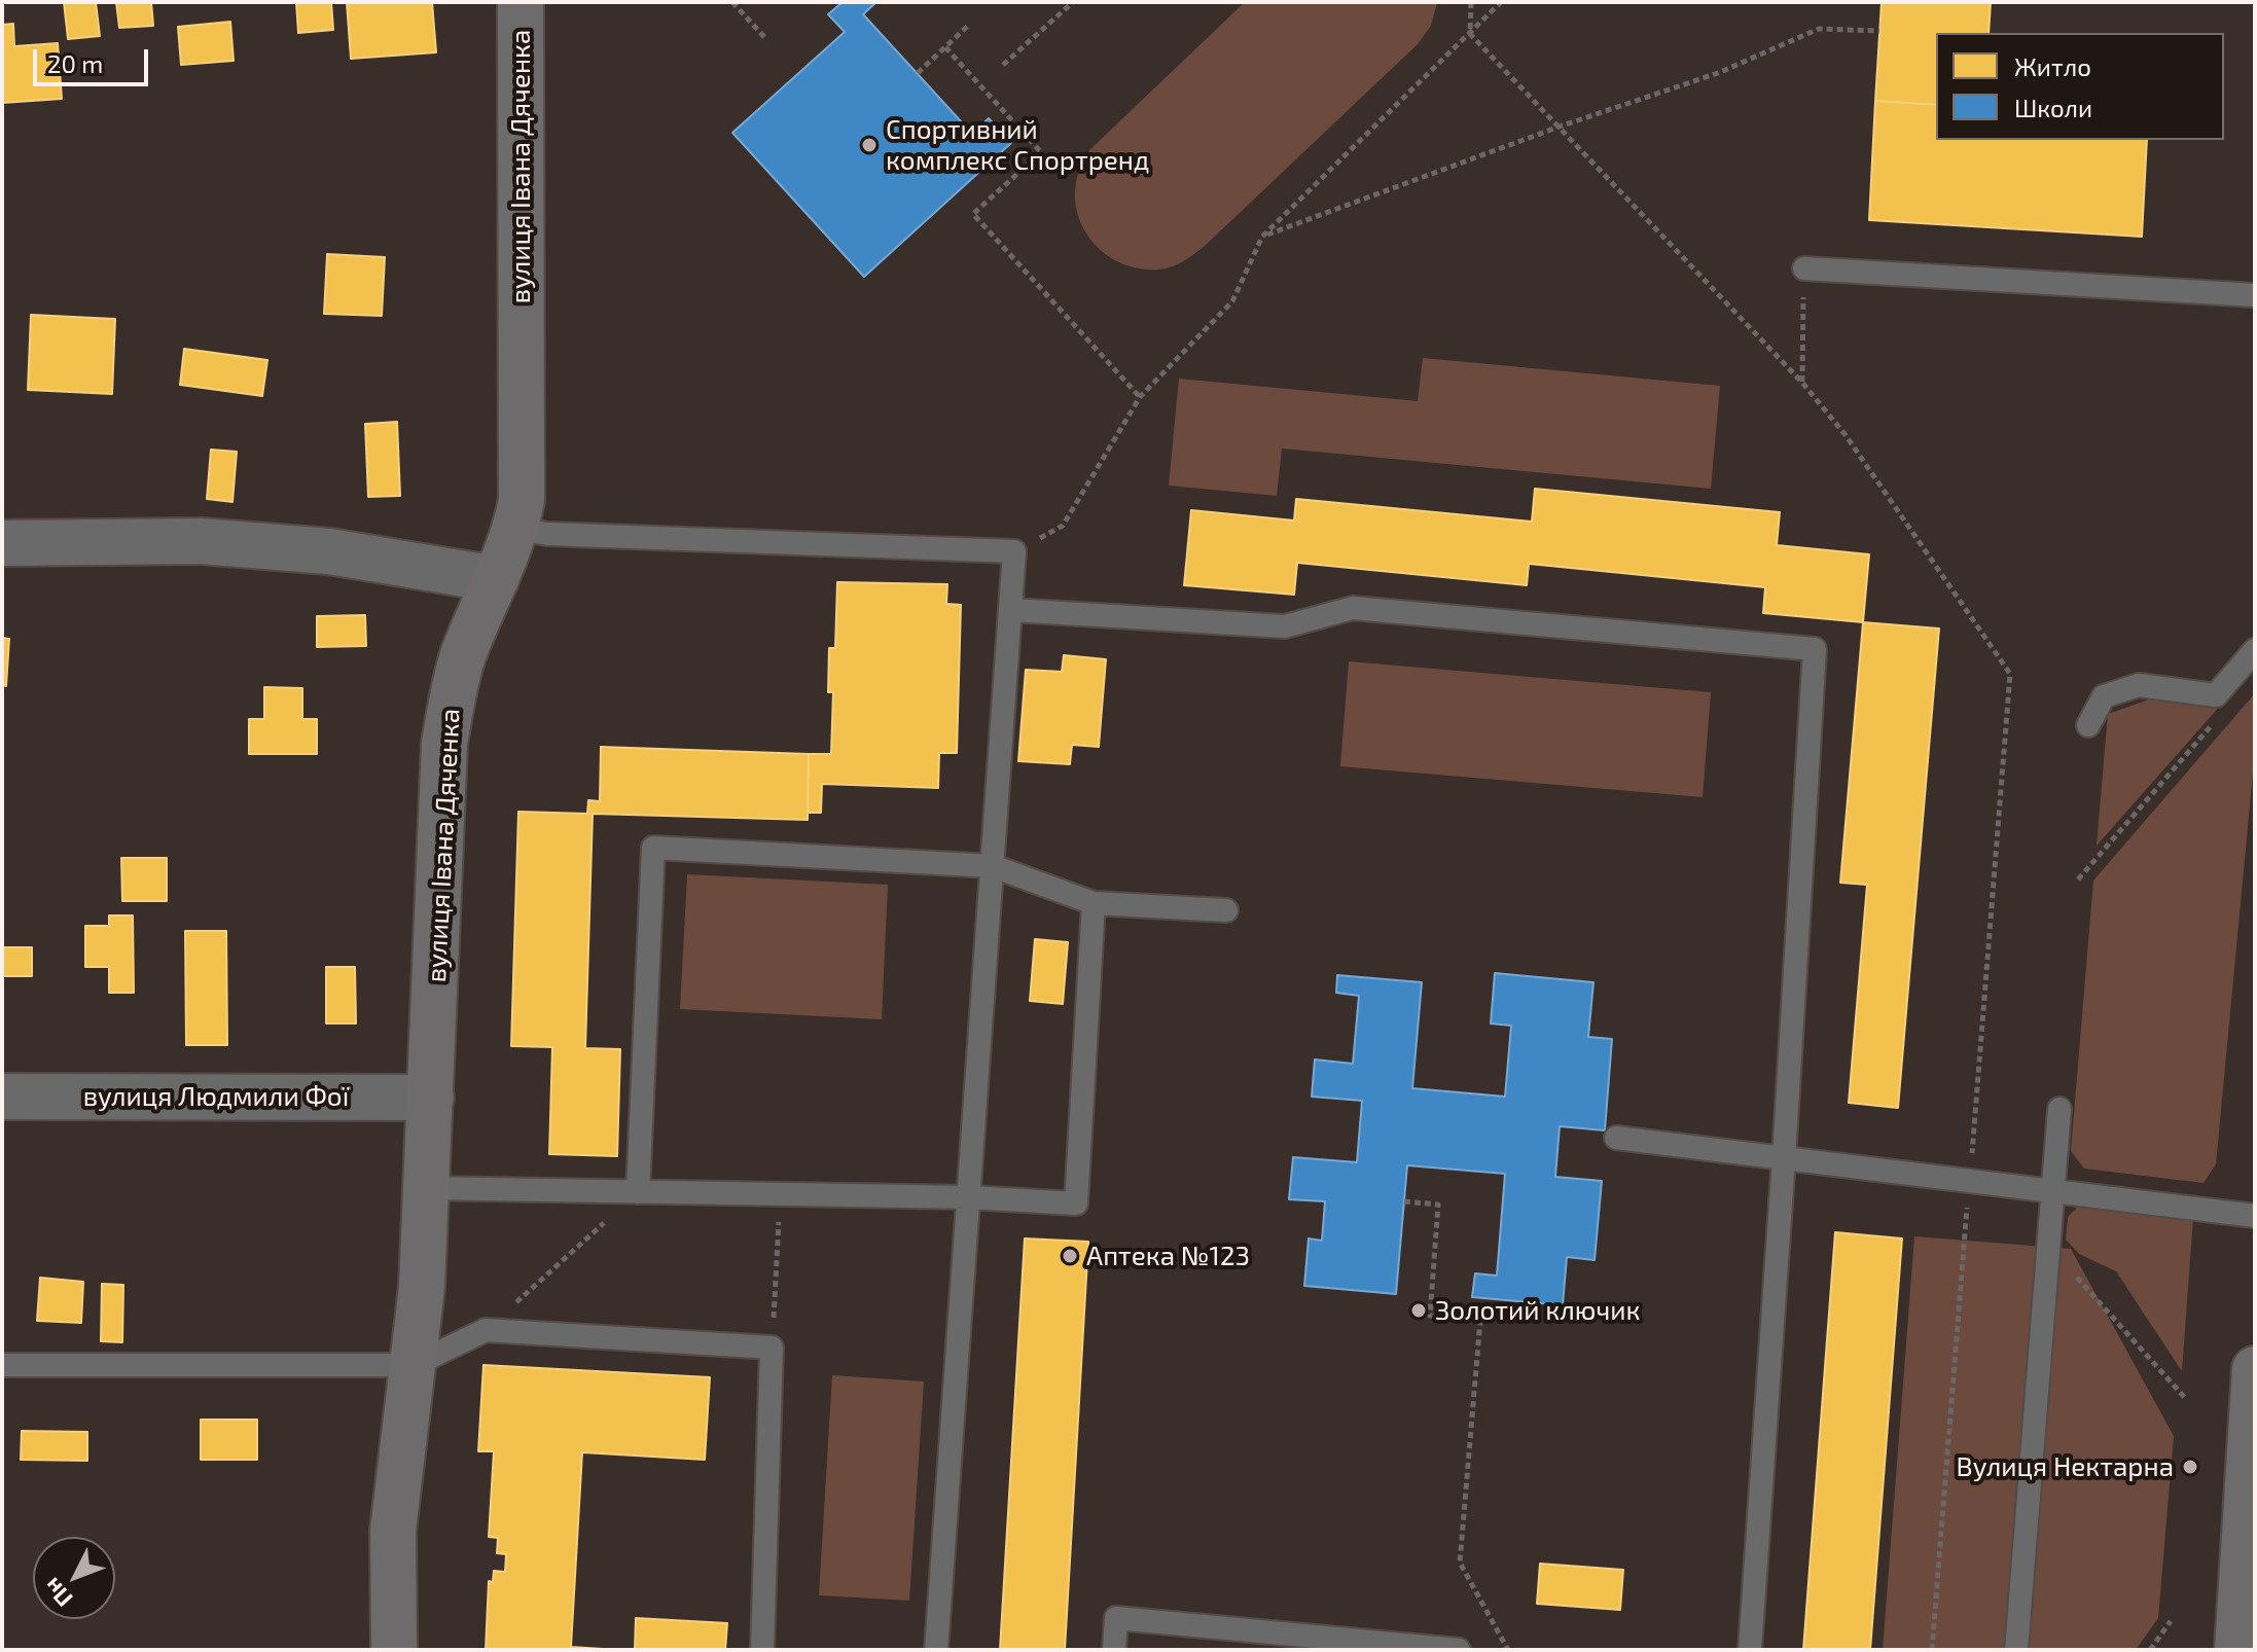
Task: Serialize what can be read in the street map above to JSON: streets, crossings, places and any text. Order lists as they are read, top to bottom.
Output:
{
  "streets": {
    "street": ["вулиця Івана Дяченка", "вулиця Людмили Фої"]
  },
  "crossings": [
    ["вулиця Івана Дяченка", "вулиця Людмили Фої"]
  ],
  "places": [
    "Спортивний комплекс Спортренд",
    "Аптека №123",
    "Золотий ключик",
    "Вулиця Нектарна"
  ],
  "legend": ["Житло", "Школи"],
  "scale_bar": "20 m",
  "north": "bottom left"
}
